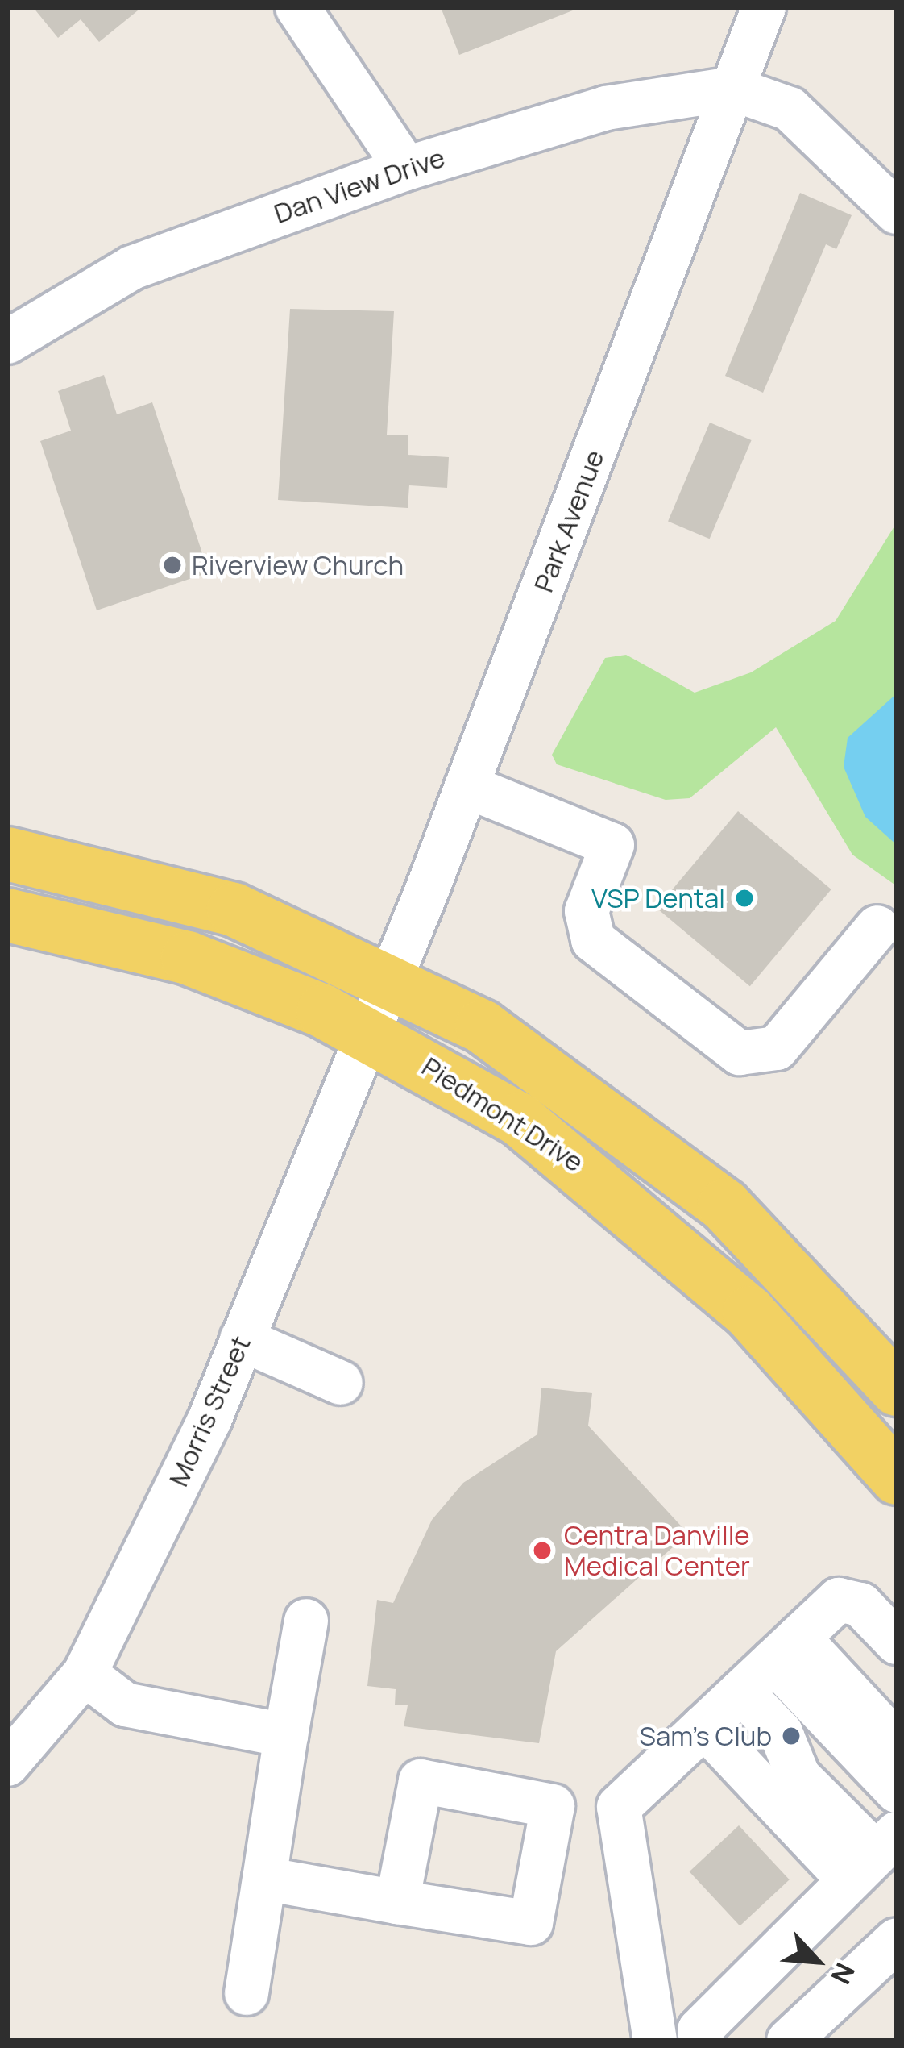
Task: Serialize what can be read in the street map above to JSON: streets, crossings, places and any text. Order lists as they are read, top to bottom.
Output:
{
  "streets": {
    "main road": ["Piedmont Drive"],
    "street": ["Dan View Drive", "Park Avenue", "Morris Street"]
  },
  "crossings": [
    ["Dan View Drive", "Park Avenue"],
    ["Park Avenue", "Piedmont Drive"],
    ["Park Avenue", "Morris Street"],
    ["Piedmont Drive", "Morris Street"]
  ],
  "places": [
    "Riverview Church",
    "VSP Dental",
    "Centra Danville Medical Center",
    "Sam's Club"
  ],
  "north": "bottom right"
}
